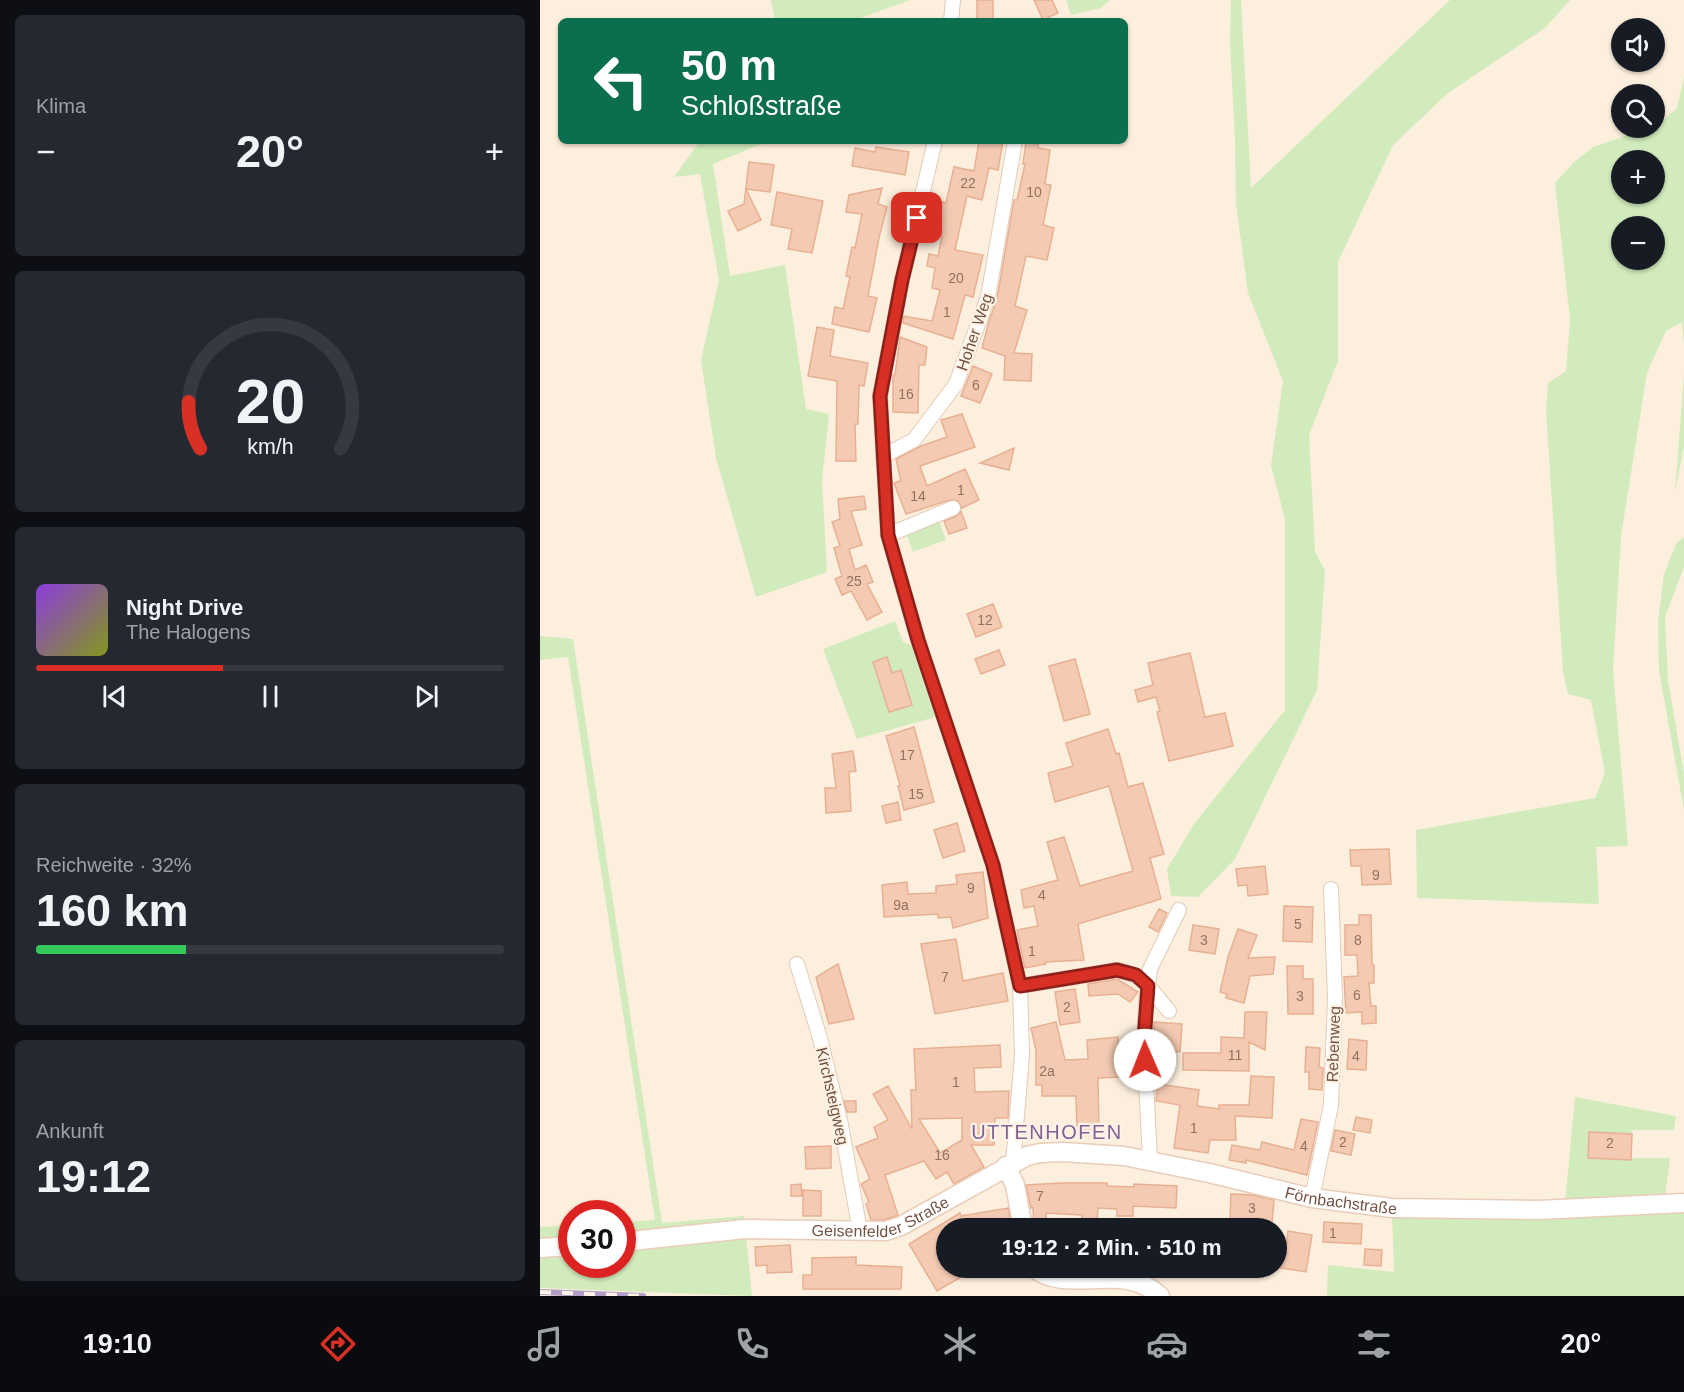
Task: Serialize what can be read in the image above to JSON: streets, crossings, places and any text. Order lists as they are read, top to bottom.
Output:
{
  "streets": {
    "street": [
      "Hoher Weg",
      "Rebenweg",
      "Kirchsteigweg",
      "Förnbachstraße",
      "Geisenfelder Straße"
    ]
  },
  "crossings": [
    ["Rebenweg", "Förnbachstraße"],
    ["Kirchsteigweg", "Geisenfelder Straße"],
    ["Förnbachstraße", "Geisenfelder Straße"]
  ],
  "districts": ["UTTENHOFEN"],
  "house_numbers": [
    "22",
    "10",
    "20",
    "1",
    "6",
    "16",
    "1",
    "14",
    "25",
    "12",
    "17",
    "15",
    "9",
    "9",
    "4",
    "9a",
    "5",
    "3",
    "8",
    "1",
    "7",
    "6",
    "3",
    "2",
    "11",
    "4",
    "2a",
    "1",
    "1",
    "2",
    "2",
    "4",
    "16",
    "7",
    "3",
    "1"
  ],
  "page": {
    "tile": [
      "Klima",
      ["Reichweite · 32%", "160 km"],
      ["Ankunft", "19:12"]
    ],
    "map_buttons": ["+", "−"],
    "turn": ["50 m", "Schloßstraße"],
    "heat": ["−", "20°", "+"],
    "song": ["Night Drive", "The Halogens"],
    "limit": "30",
    "trip": "19:12 · 2 Min. · 510 m",
    "tabs": ["19:10", "20°"],
    "gauge": ["20", "km/h"]
  }
}
